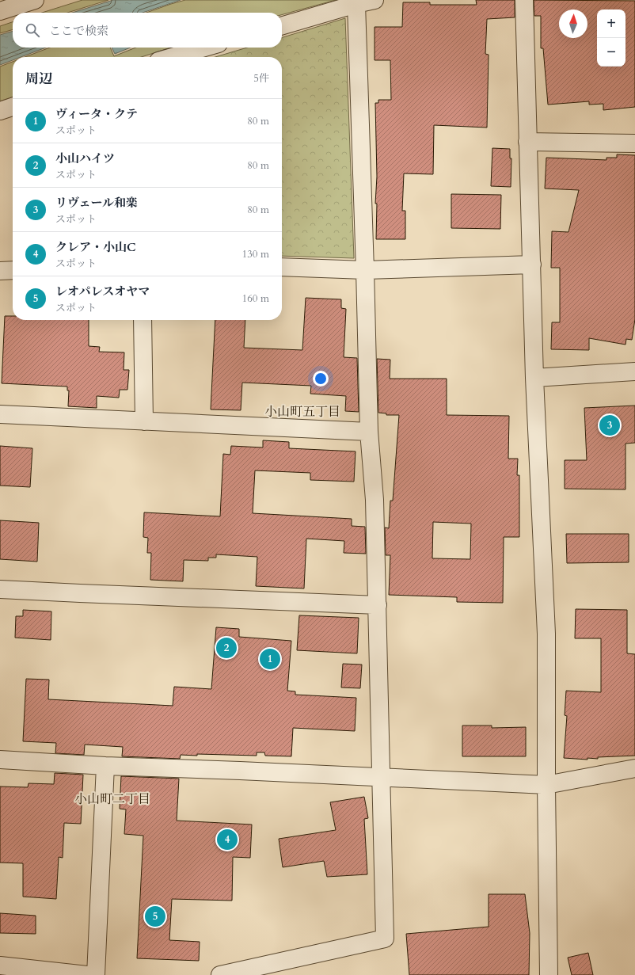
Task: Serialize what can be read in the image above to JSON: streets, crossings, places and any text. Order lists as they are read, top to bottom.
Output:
{
  "districts": ["小山町五丁目", "小山町二丁目"],
  "north": "top",
  "page": {
    "map_buttons": ["+", "−"],
    "search": "ここで検索",
    "heading": ["周辺", "5件"],
    "list": [
      {
        "mark": "1",
        "name": "ヴィータ・クテ",
        "note": "スポット",
        "value": "80 m"
      },
      {
        "mark": "2",
        "name": "小山ハイツ",
        "note": "スポット",
        "value": "80 m"
      },
      {
        "mark": "3",
        "name": "リヴェール和楽",
        "note": "スポット",
        "value": "80 m"
      },
      {
        "mark": "4",
        "name": "クレア・小山C",
        "note": "スポット",
        "value": "130 m"
      },
      {
        "mark": "5",
        "name": "レオパレスオヤマ",
        "note": "スポット",
        "value": "160 m"
      }
    ],
    "pins": [
      "3",
      "2",
      "1",
      "4",
      "5"
    ]
  }
}
